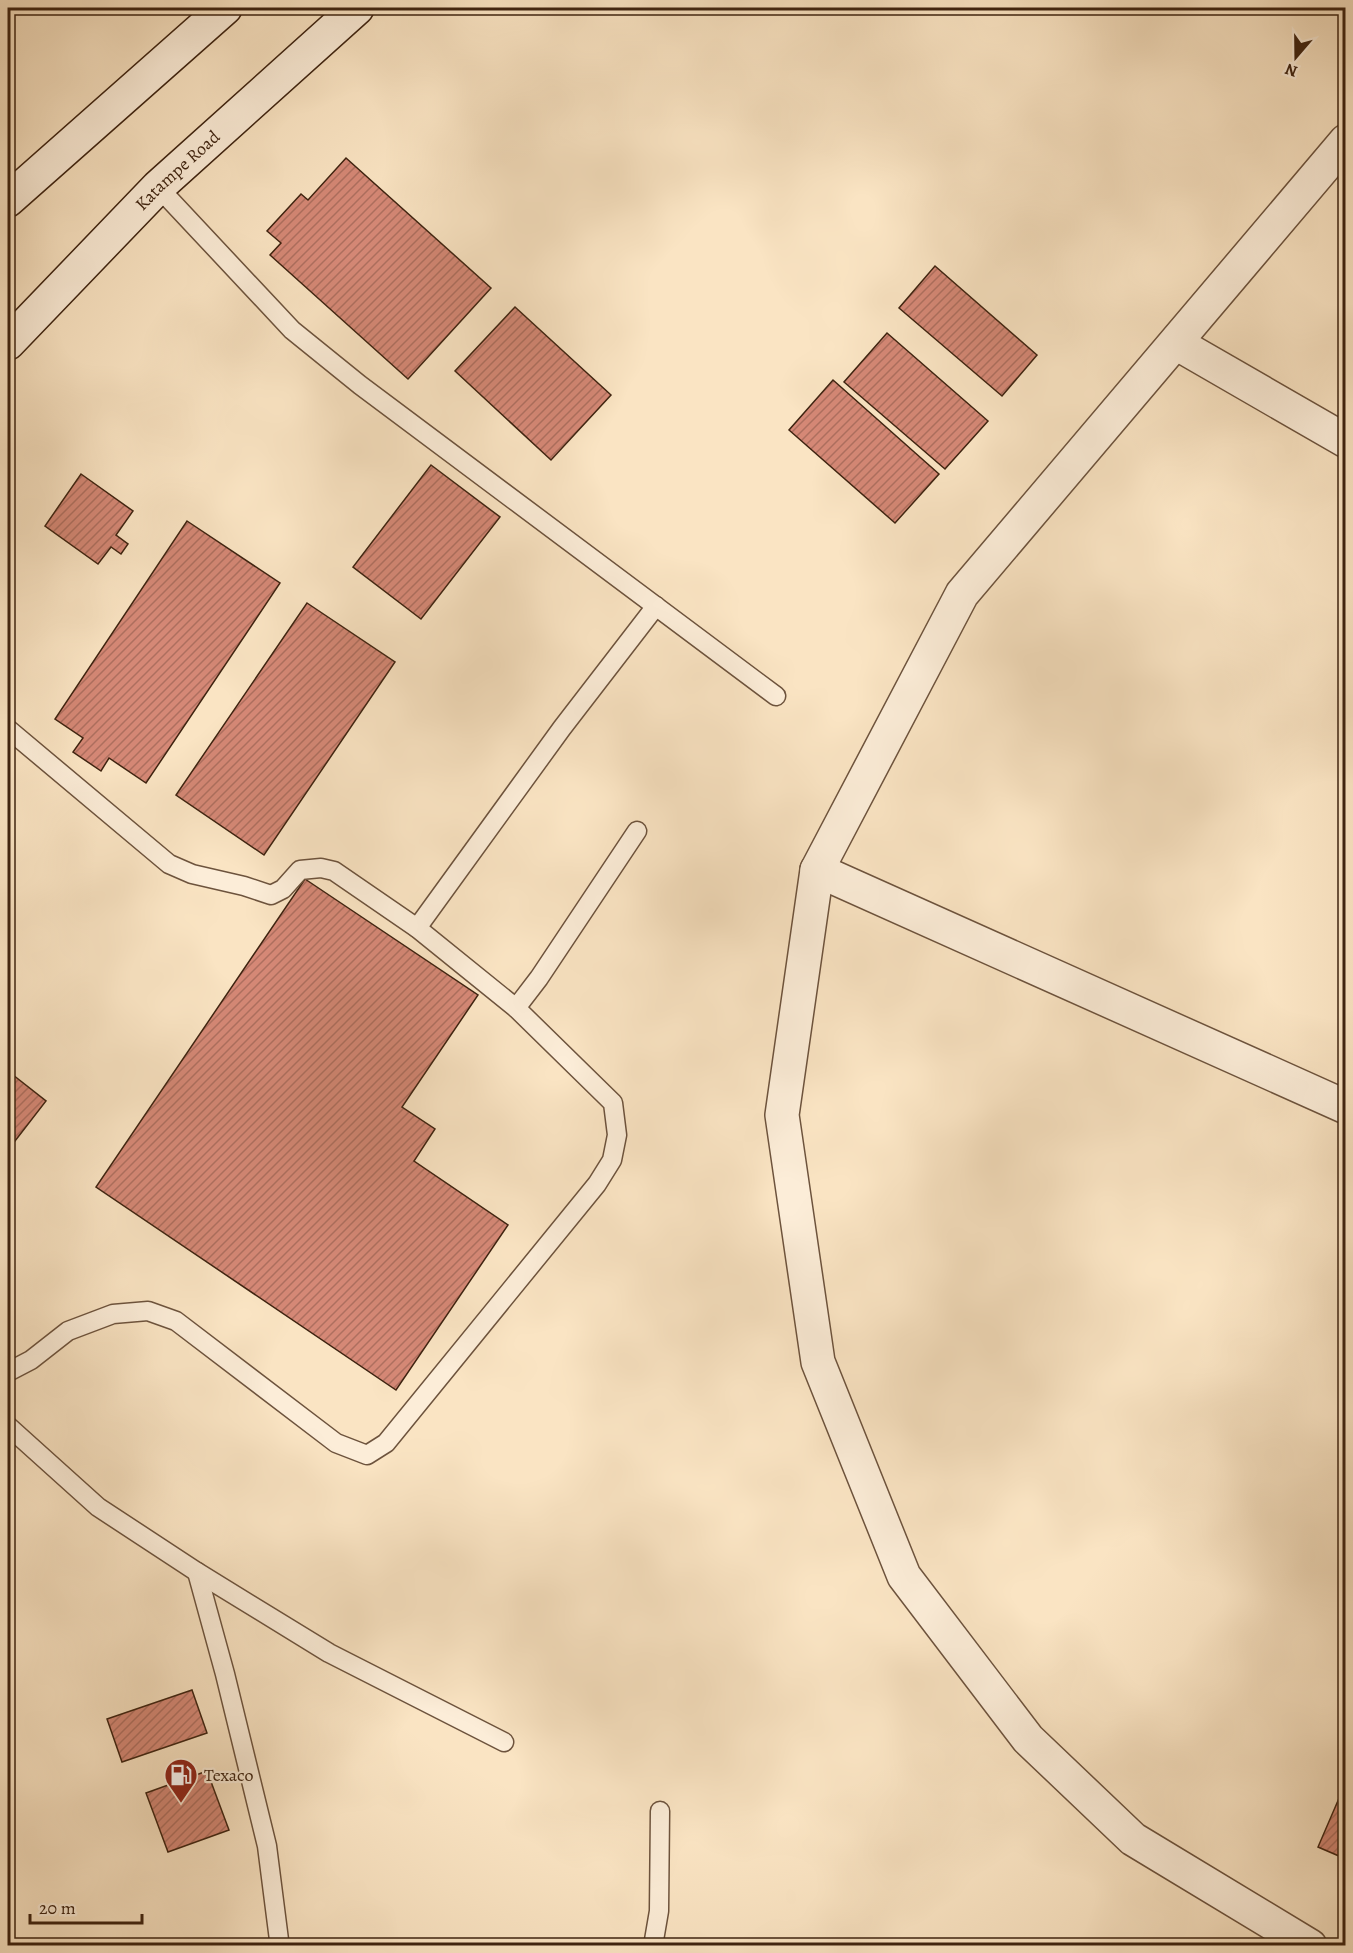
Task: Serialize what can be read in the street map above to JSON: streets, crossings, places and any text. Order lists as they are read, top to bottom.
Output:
{
  "streets": {
    "street": ["Katampe Road"]
  },
  "places": {
    "fuel station": ["Texaco"]
  },
  "scale_bar": "20 m",
  "north": "bottom"
}
